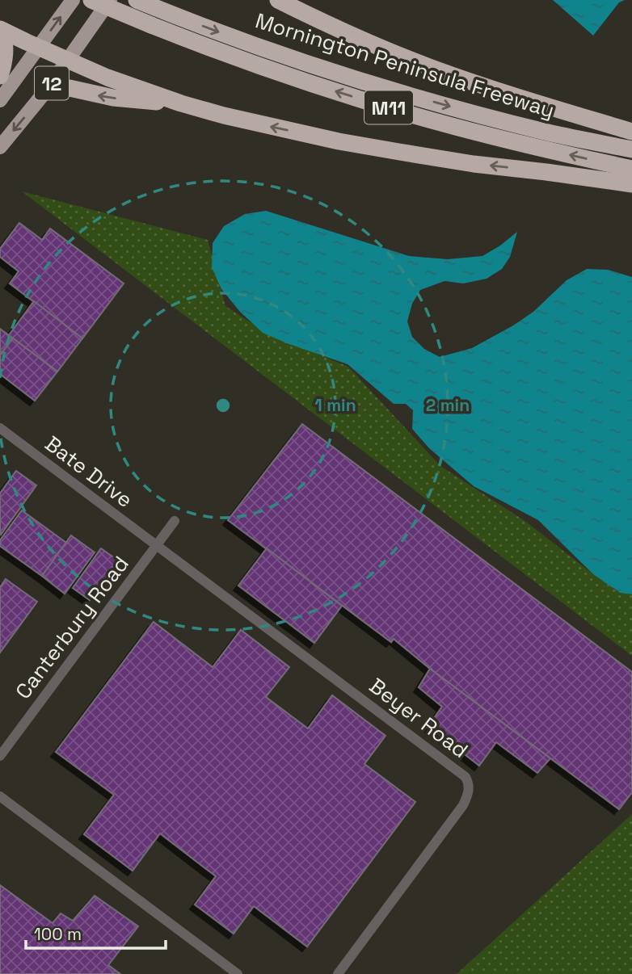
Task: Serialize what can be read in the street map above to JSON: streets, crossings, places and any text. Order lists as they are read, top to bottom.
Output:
{
  "streets": {
    "highway": ["Mornington Peninsula Freeway", "M11"],
    "main road": ["12"],
    "street": ["Bate Drive", "Canterbury Road", "Beyer Road"]
  },
  "crossings": [
    ["Bate Drive", "Canterbury Road"],
    ["Bate Drive", "Beyer Road"],
    ["Canterbury Road", "Beyer Road"]
  ],
  "scale_bar": "100 m",
  "rings": ["1 min", "2 min"]
}
